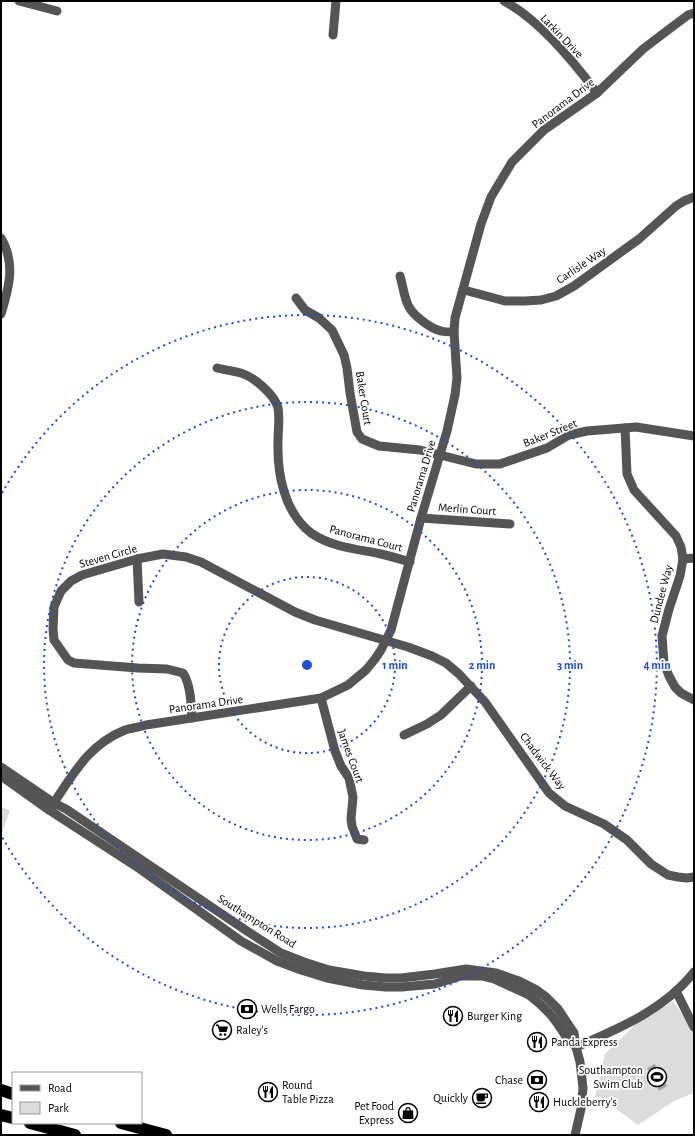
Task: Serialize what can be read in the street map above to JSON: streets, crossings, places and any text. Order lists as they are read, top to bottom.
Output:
{
  "streets": {
    "street": [
      "Larkin Drive",
      "Panorama Drive",
      "Carlisle Way",
      "Baker Court",
      "Baker Street",
      "Merlin Court",
      "Panorama Court",
      "Steven Circle",
      "Dundee Way",
      "James Court",
      "Chadwick Way",
      "Southampton Road"
    ]
  },
  "crossings": [
    ["Larkin Drive", "Panorama Drive"],
    ["Panorama Drive", "Carlisle Way"],
    ["Panorama Drive", "Baker Court"],
    ["Panorama Drive", "Baker Street"],
    ["Panorama Drive", "Merlin Court"],
    ["Panorama Drive", "Panorama Court"],
    ["Panorama Drive", "Steven Circle"],
    ["Panorama Drive", "James Court"],
    ["Panorama Drive", "Chadwick Way"],
    ["Panorama Drive", "Southampton Road"],
    ["Baker Court", "Baker Street"],
    ["Baker Street", "Dundee Way"],
    ["Steven Circle", "Chadwick Way"]
  ],
  "places": {
    "bank": ["Wells Fargo", "Chase"],
    "restaurant": [
      "Burger King",
      "Panda Express",
      "Round Table Pizza",
      "Huckleberry's"
    ],
    "supermarket": ["Raley's"],
    "sports": ["Southampton Swim Club"],
    "cafe": ["Quickly"],
    "shop": ["Pet Food Express"]
  },
  "legend": ["Road", "Park"],
  "rings": [
    "1 min",
    "2 min",
    "3 min",
    "4 min"
  ]
}
